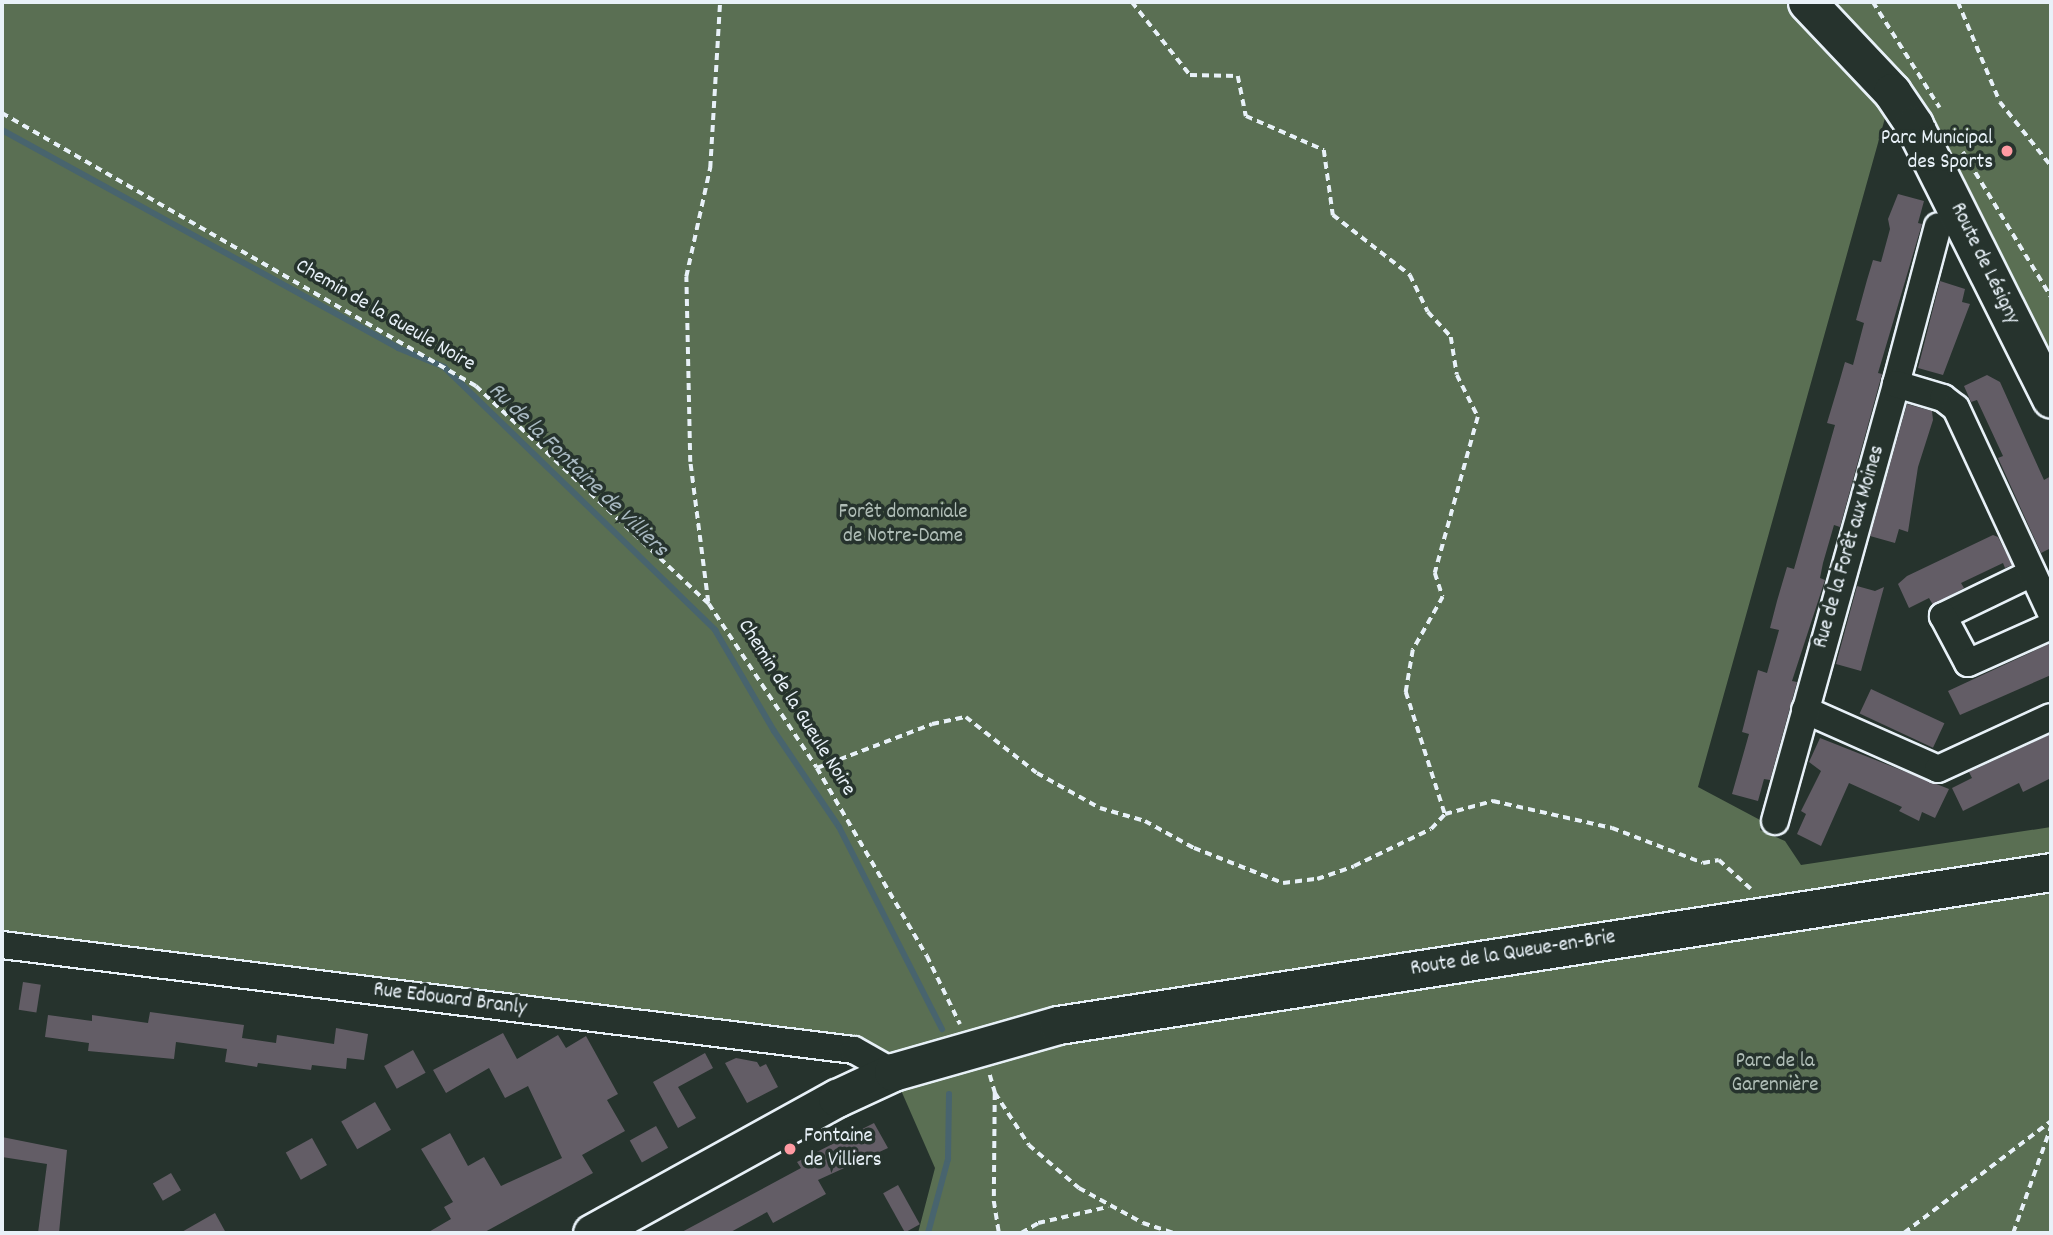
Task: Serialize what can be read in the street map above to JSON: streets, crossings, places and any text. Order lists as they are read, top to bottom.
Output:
{
  "streets": {
    "main road": ["Route de Lésigny", "Route de la Queue-en-Brie"],
    "street": ["Rue de la Forêt aux Moines", "Rue Edouard Branly"],
    "path": ["Chemin de la Gueule Noire"]
  },
  "crossings": [
    ["Chemin de la Gueule Noire", "Route de la Queue-en-Brie"],
    ["Route de la Queue-en-Brie", "Rue Edouard Branly"]
  ],
  "water": ["Ru de la Fontaine de Villiers"],
  "parks": ["Forêt domaniale de Notre-Dame", "Parc de la Garennière"],
  "places": ["Parc Municipal des Sports", "Fontaine de Villiers"]
}
